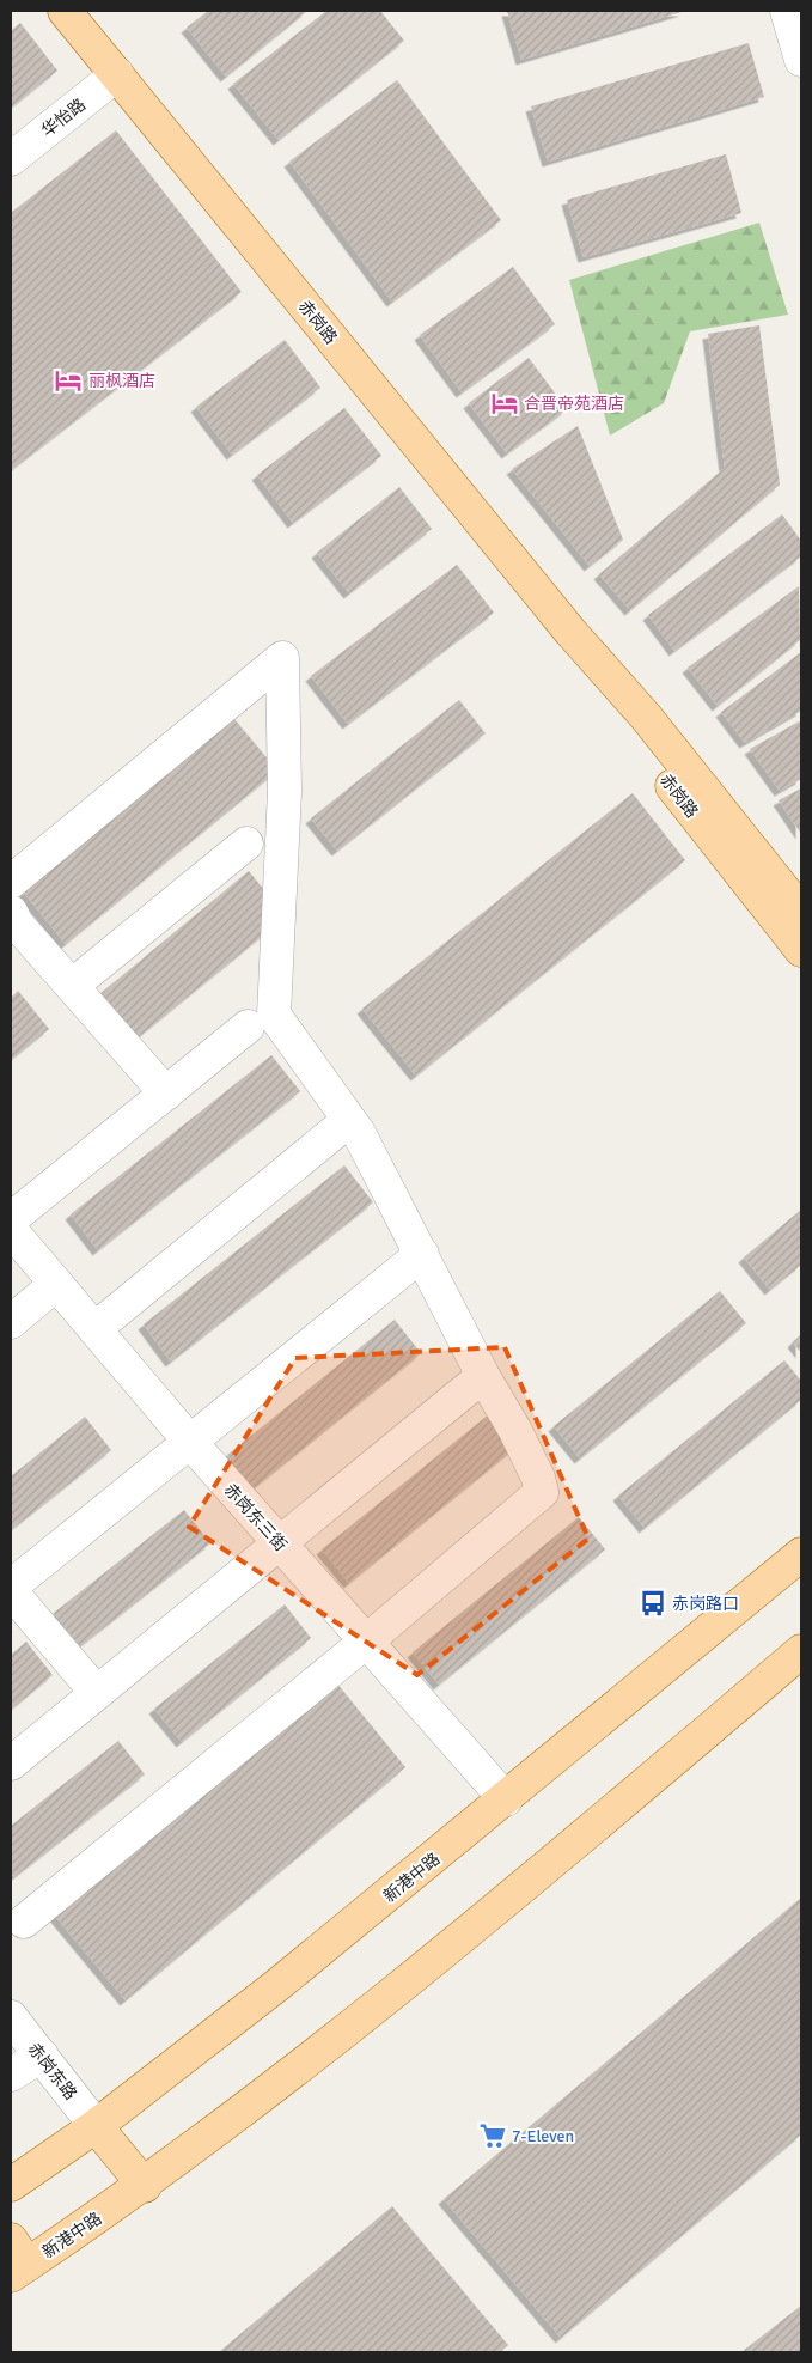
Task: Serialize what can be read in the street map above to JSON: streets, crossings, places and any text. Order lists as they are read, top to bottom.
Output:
{
  "streets": {
    "main road": ["赤岗路", "新港中路"],
    "street": ["华怡路", "赤岗东三街", "赤岗东路"]
  },
  "crossings": [
    ["华怡路", "赤岗路"],
    ["赤岗东三街", "新港中路"],
    ["新港中路", "赤岗东路"]
  ],
  "places": {
    "hotel": ["丽枫酒店", "合晋帝苑酒店"],
    "bus stop": ["赤岗路口"],
    "supermarket": ["7-Eleven"]
  }
}
